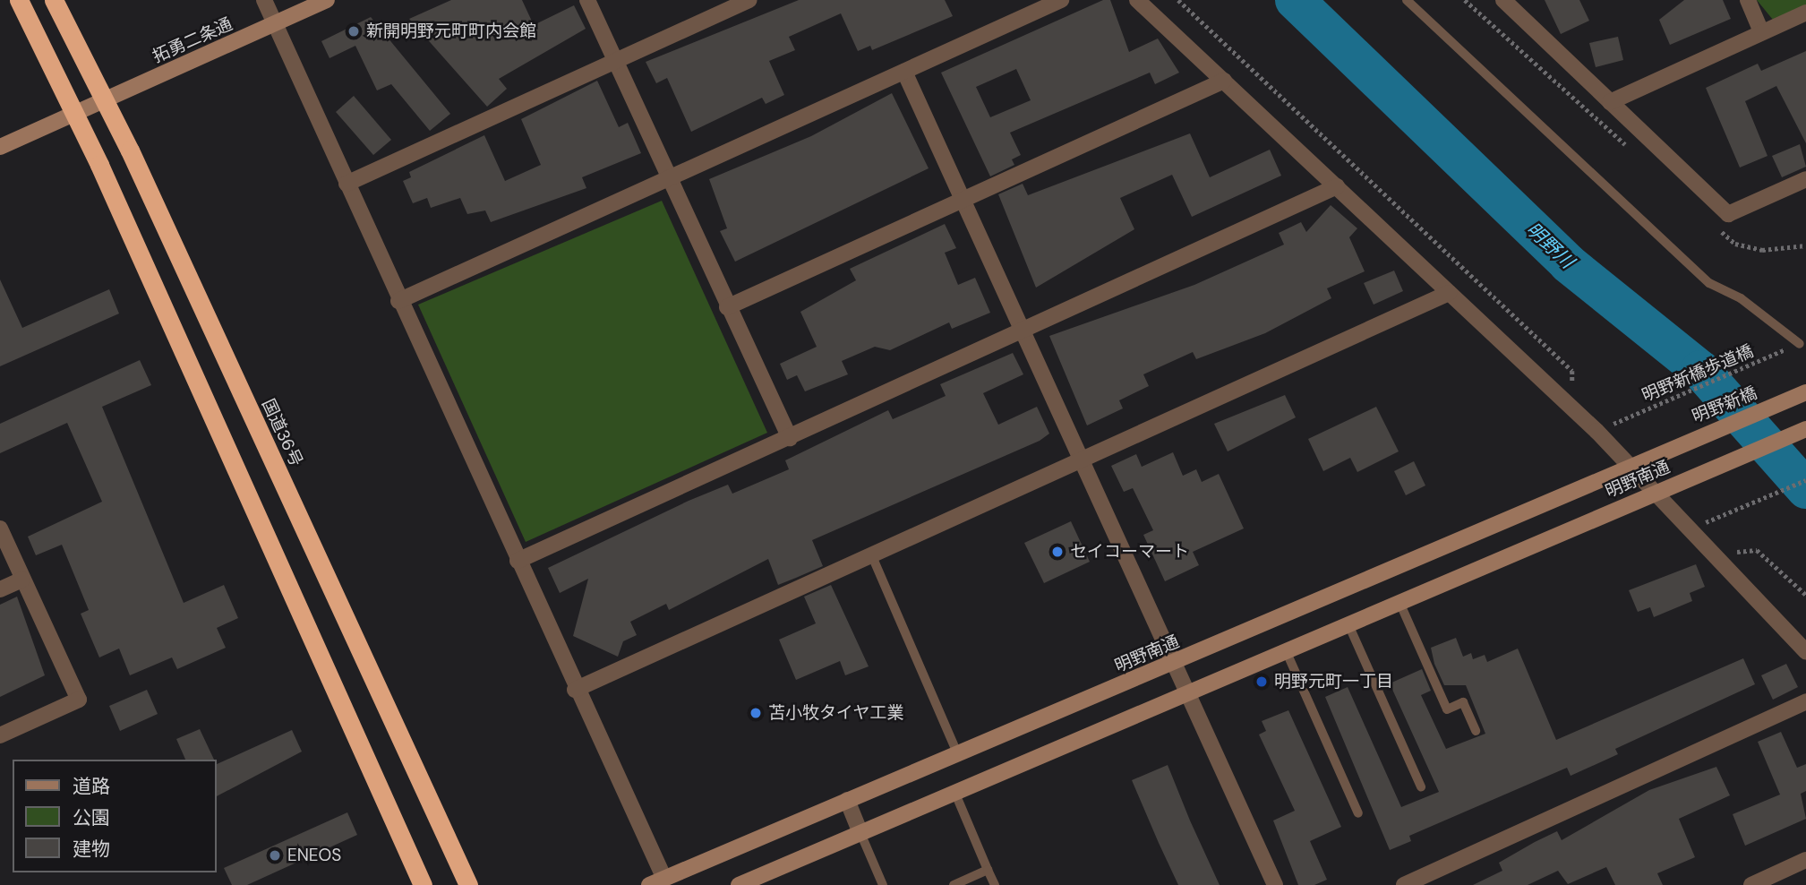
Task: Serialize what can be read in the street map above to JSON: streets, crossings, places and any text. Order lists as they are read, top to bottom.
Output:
{
  "streets": {
    "highway": ["国道36号"],
    "street": ["拓勇二条通", "明野新橋", "明野南通"],
    "path": ["明野新橋歩道橋"]
  },
  "crossings": [
    ["拓勇二条通", "国道36号"],
    ["明野新橋", "明野南通"]
  ],
  "water": ["明野川"],
  "places": [
    "新開明野元町町内会館",
    "セイコーマート",
    "明野元町一丁目",
    "苫小牧タイヤ工業",
    "ENEOS"
  ],
  "legend": ["道路", "公園", "建物"]
}
